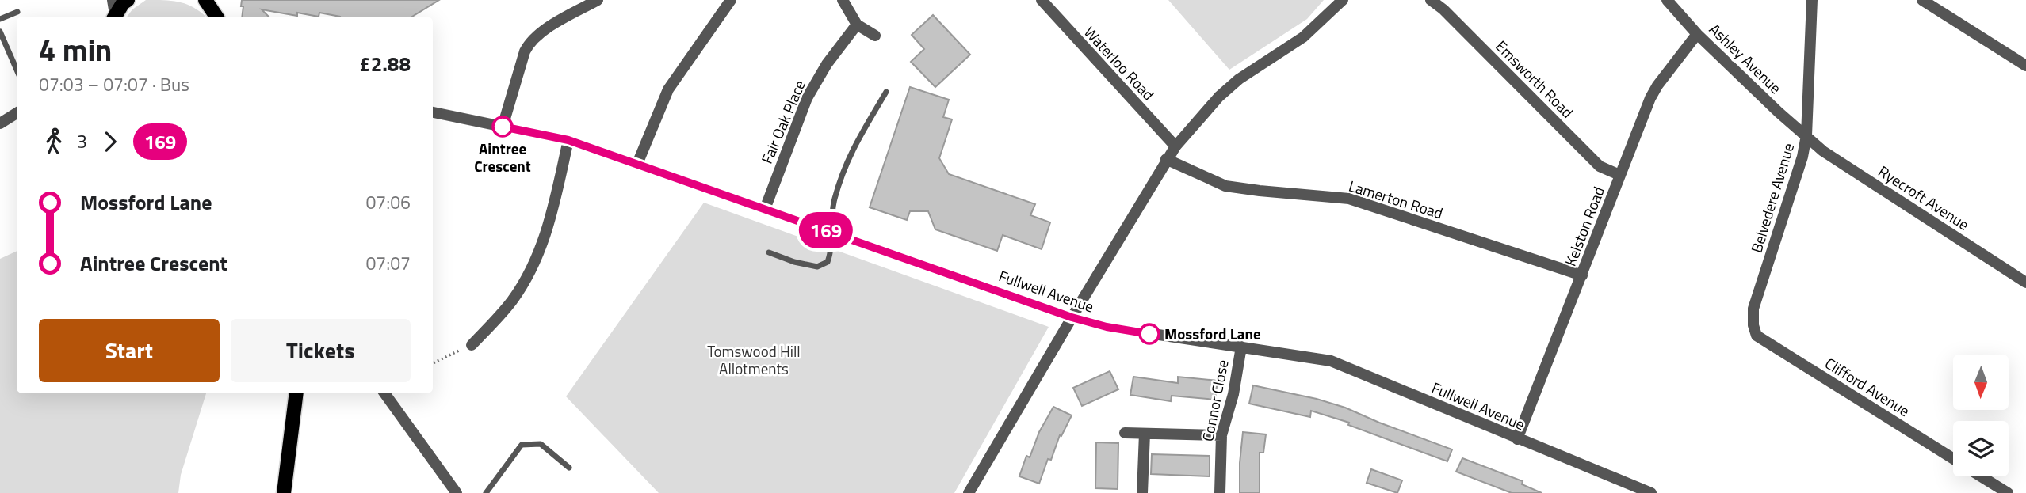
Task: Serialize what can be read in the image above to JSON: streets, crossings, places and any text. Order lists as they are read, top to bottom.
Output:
{
  "streets": {
    "street": [
      "Ashley Avenue",
      "Waterloo Road",
      "Emsworth Road",
      "Fair Oak Place",
      "Belvedere Avenue",
      "Ryecroft Avenue",
      "Lamerton Road",
      "Kelston Road",
      "Fullwell Avenue",
      "Clifford Avenue",
      "Connor Close"
    ]
  },
  "crossings": [
    ["Ashley Avenue", "Belvedere Avenue"],
    ["Ashley Avenue", "Ryecroft Avenue"],
    ["Ashley Avenue", "Kelston Road"],
    ["Emsworth Road", "Kelston Road"],
    ["Fair Oak Place", "Fullwell Avenue"],
    ["Belvedere Avenue", "Ryecroft Avenue"],
    ["Belvedere Avenue", "Clifford Avenue"],
    ["Lamerton Road", "Kelston Road"],
    ["Kelston Road", "Fullwell Avenue"],
    ["Fullwell Avenue", "Connor Close"]
  ],
  "parks": ["Tomswood Hill Allotments"],
  "places": ["Aintree Crescent", "Mossford Lane"],
  "lines": ["bus line 169"],
  "north": "bottom",
  "page": {
    "on_map": "169",
    "heading": ["4 min", "07:03 – 07:07 · Bus", "£2.88"],
    "legs": ["3", "169"],
    "list": [
      {
        "name": "Mossford Lane",
        "value": "07:06"
      },
      {
        "name": "Aintree Crescent",
        "value": "07:07"
      }
    ],
    "buttons": ["Start", "Tickets"]
  }
}
